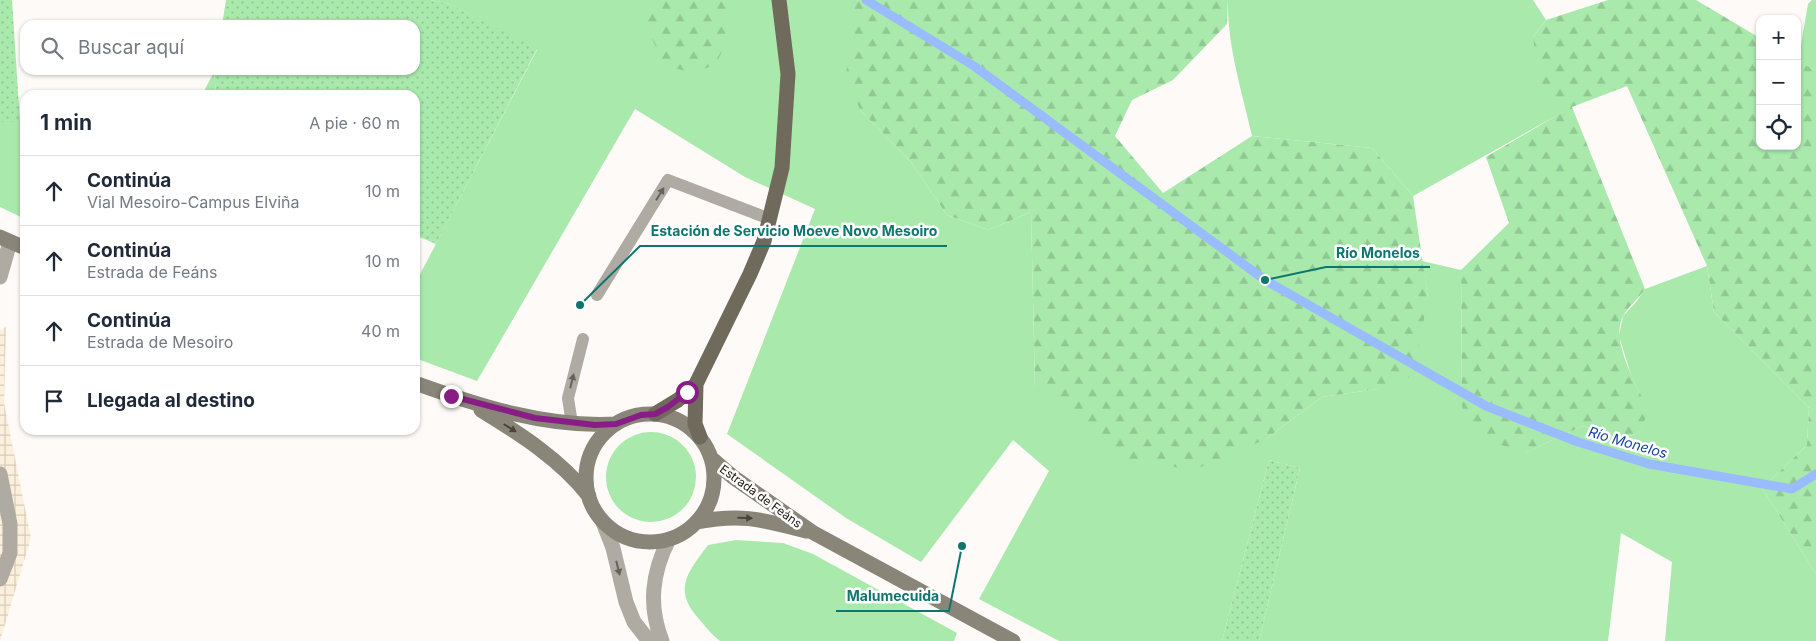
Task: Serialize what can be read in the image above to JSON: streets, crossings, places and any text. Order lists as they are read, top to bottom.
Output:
{
  "streets": {
    "street": ["Estrada de Feáns"]
  },
  "water": ["Río Monelos"],
  "places": ["Río Monelos", "Estación de Servicio Moeve Novo Mesoiro", "Malumecuida"],
  "page": {
    "map_buttons": ["+", "−"],
    "search": "Buscar aquí",
    "heading": ["1 min", "A pie · 60 m"],
    "list": [
      ["Continúa", "Vial Mesoiro-Campus Elviña", "10 m"],
      ["Continúa", "Estrada de Feáns", "10 m"],
      ["Continúa", "Estrada de Mesoiro", "40 m"],
      "Llegada al destino"
    ]
  }
}
